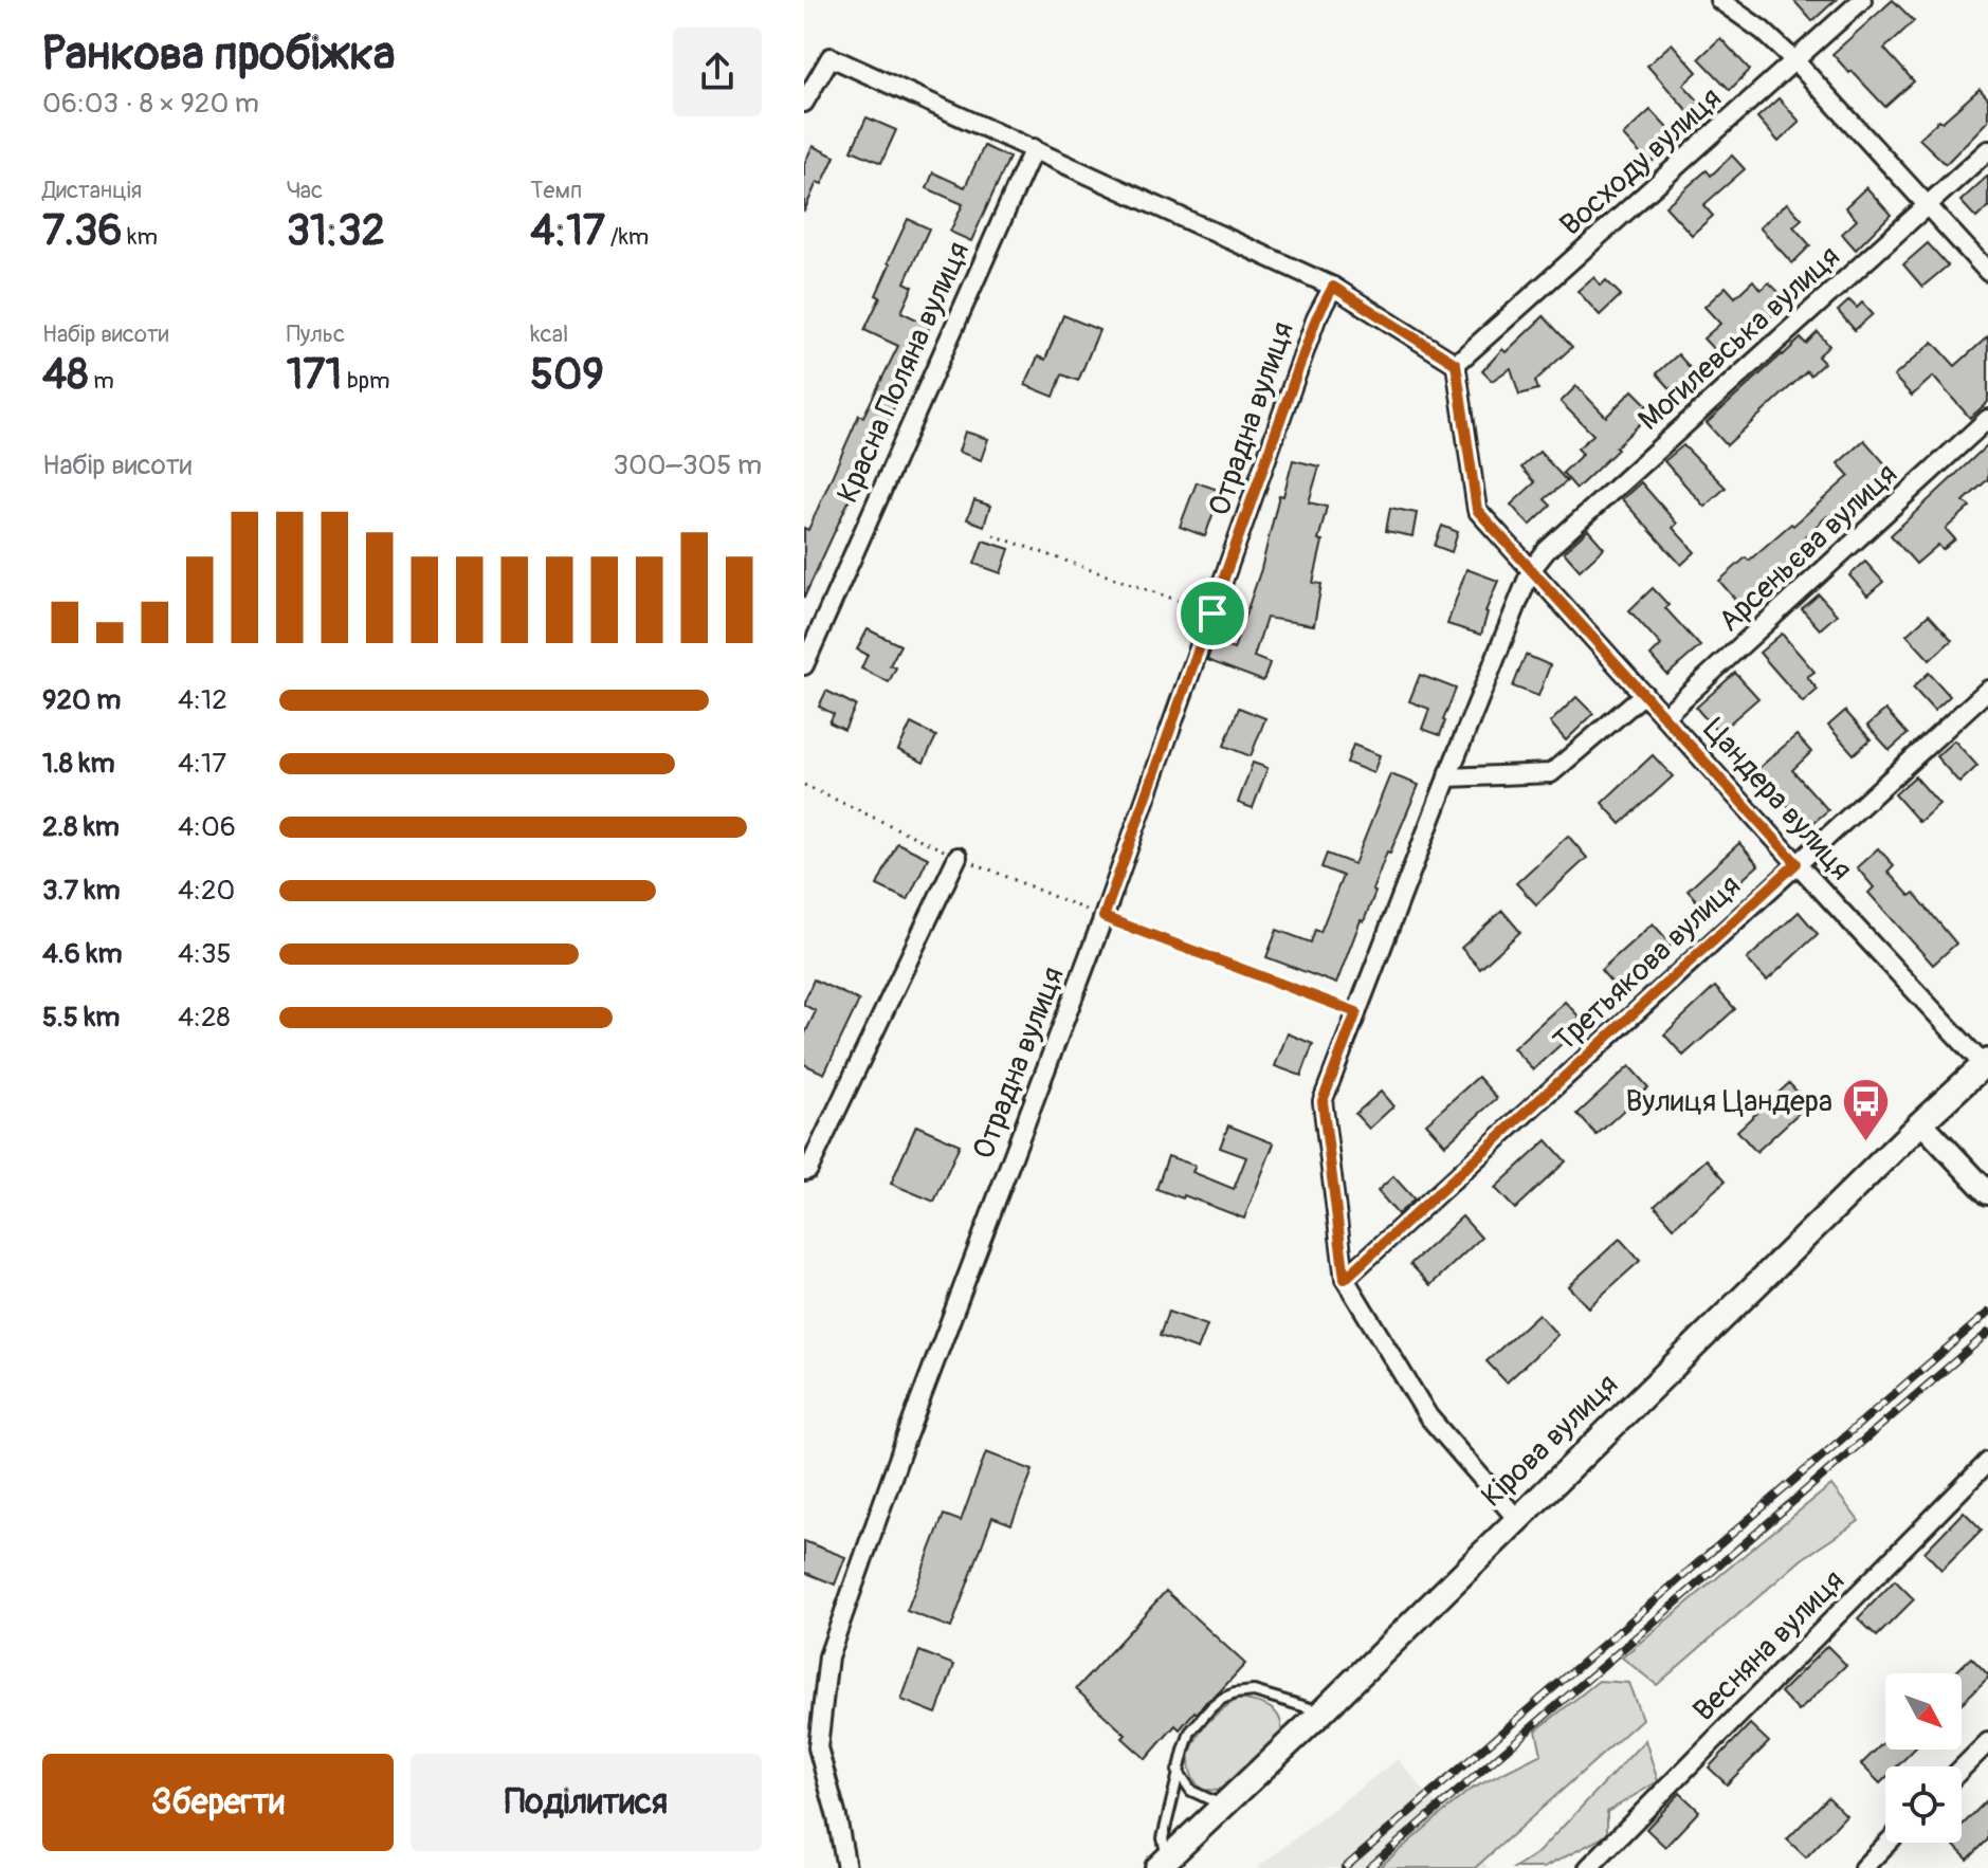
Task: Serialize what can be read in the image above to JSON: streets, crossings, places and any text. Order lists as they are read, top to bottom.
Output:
{
  "streets": {
    "main road": ["Кірова вулиця"],
    "street": [
      "Восходу вулиця",
      "Могилевська вулиця",
      "Красна Поляна вулиця",
      "Отрадна вулиця",
      "Арсеньєва вулиця",
      "Цандера вулиця",
      "Третьякова вулиця",
      "Весняна вулиця"
    ]
  },
  "crossings": [
    ["Восходу вулиця", "Цандера вулиця"],
    ["Могилевська вулиця", "Цандера вулиця"],
    ["Арсеньєва вулиця", "Цандера вулиця"],
    ["Цандера вулиця", "Третьякова вулиця"],
    ["Цандера вулиця", "Кірова вулиця"]
  ],
  "places": {
    "bus stop": ["Вулиця Цандера"]
  },
  "north": "bottom right",
  "page": {
    "heading": ["Ранкова пробіжка", "06:03 · 8 × 920 m"],
    "stats": [
      ["Дистанція", "7.36 km"],
      ["Час", "31:32"],
      ["Темп", "4:17 /km"],
      ["Набір висоти", "48 m"],
      ["Пульс", "171 bpm"],
      ["kcal", "509"]
    ],
    "chart": ["Набір висоти", "300–305 m"],
    "list": [
      {
        "name": "920 m",
        "note": "4:12"
      },
      {
        "name": "1.8 km",
        "note": "4:17"
      },
      {
        "name": "2.8 km",
        "note": "4:06"
      },
      {
        "name": "3.7 km",
        "note": "4:20"
      },
      {
        "name": "4.6 km",
        "note": "4:35"
      },
      {
        "name": "5.5 km",
        "note": "4:28"
      }
    ],
    "buttons": ["Зберегти", "Поділитися"]
  }
}
